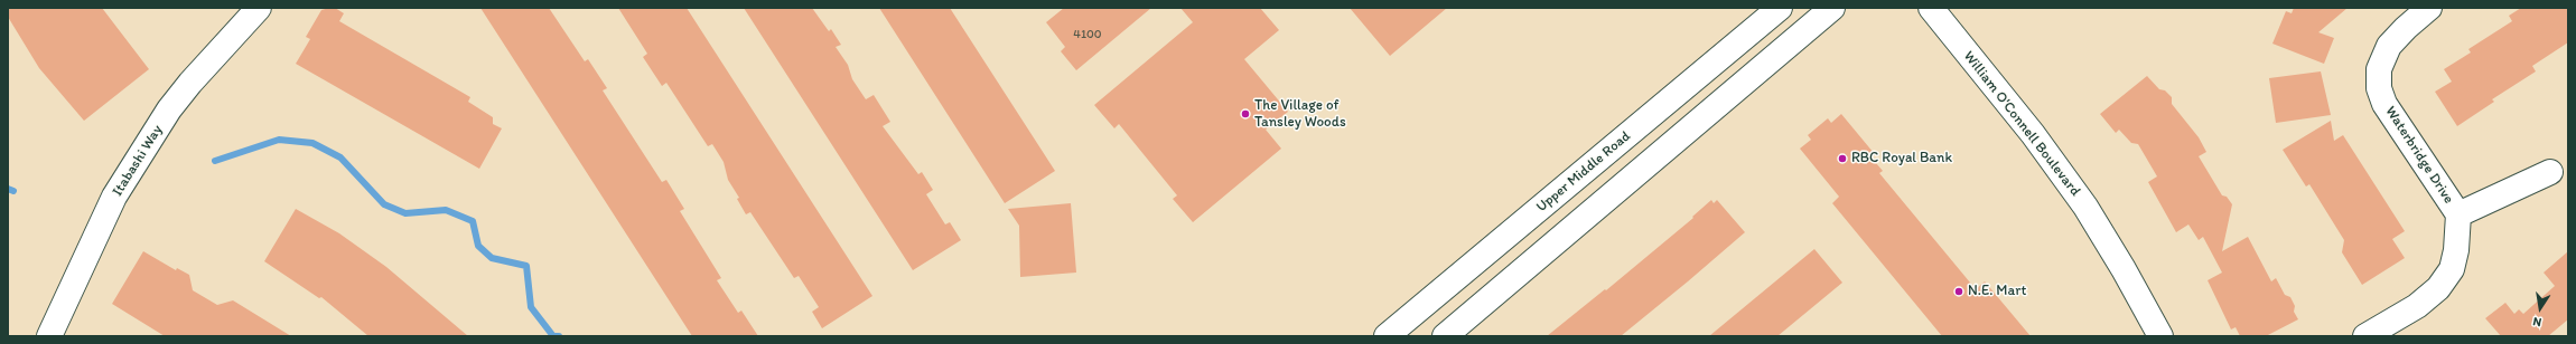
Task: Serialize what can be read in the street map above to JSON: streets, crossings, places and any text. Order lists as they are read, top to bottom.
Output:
{
  "streets": {
    "street": [
      "William O'Connell Boulevard",
      "Waterbridge Drive",
      "Itabashi Way",
      "Upper Middle Road"
    ]
  },
  "places": ["The Village of Tansley Woods", "RBC Royal Bank", "N.E. Mart"],
  "house_numbers": ["4100"],
  "north": "bottom"
}
